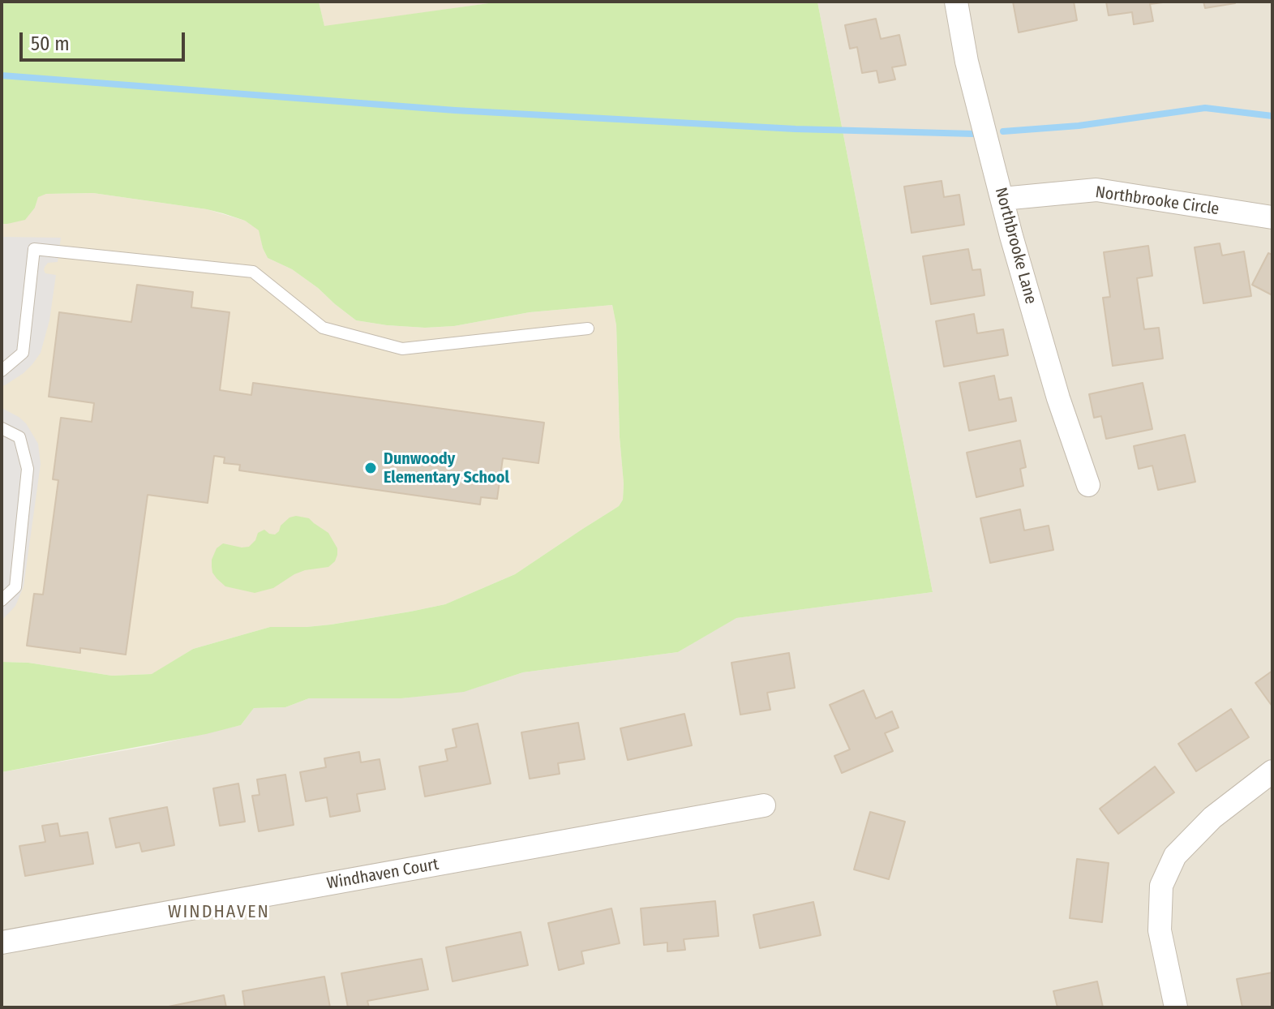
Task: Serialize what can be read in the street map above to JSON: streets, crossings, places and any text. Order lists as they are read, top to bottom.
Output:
{
  "streets": {
    "street": ["Northbrooke Circle", "Northbrooke Lane", "Windhaven Court"]
  },
  "crossings": [
    ["Northbrooke Circle", "Northbrooke Lane"]
  ],
  "districts": ["WINDHAVEN"],
  "places": ["Dunwoody Elementary School"],
  "scale_bar": "50 m"
}
